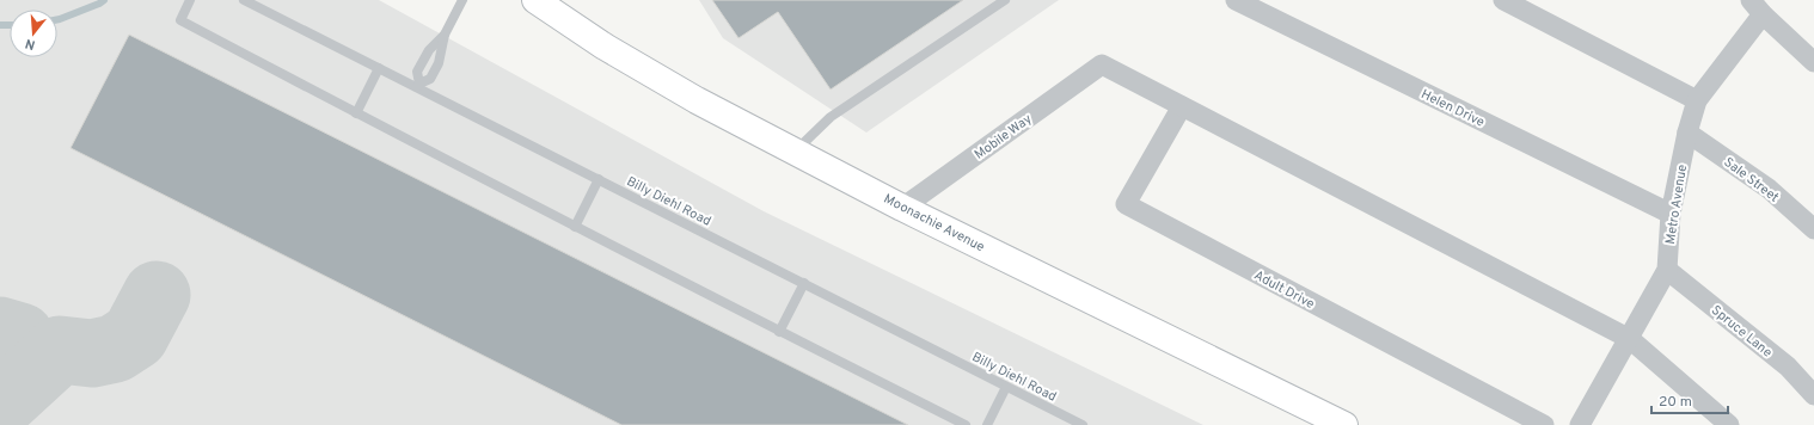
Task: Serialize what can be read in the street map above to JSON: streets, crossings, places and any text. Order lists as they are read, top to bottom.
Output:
{
  "streets": {
    "main road": ["Moonachie Avenue"],
    "street": [
      "Helen Drive",
      "Mobile Way",
      "Sale Street",
      "Metro Avenue",
      "Adult Drive",
      "Spruce Lane"
    ],
    "lane": ["Billy Diehl Road"]
  },
  "crossings": [
    ["Helen Drive", "Metro Avenue"],
    ["Mobile Way", "Moonachie Avenue"],
    ["Mobile Way", "Adult Drive"],
    ["Sale Street", "Metro Avenue"],
    ["Metro Avenue", "Spruce Lane"]
  ],
  "scale_bar": "20 m",
  "north": "bottom"
}
